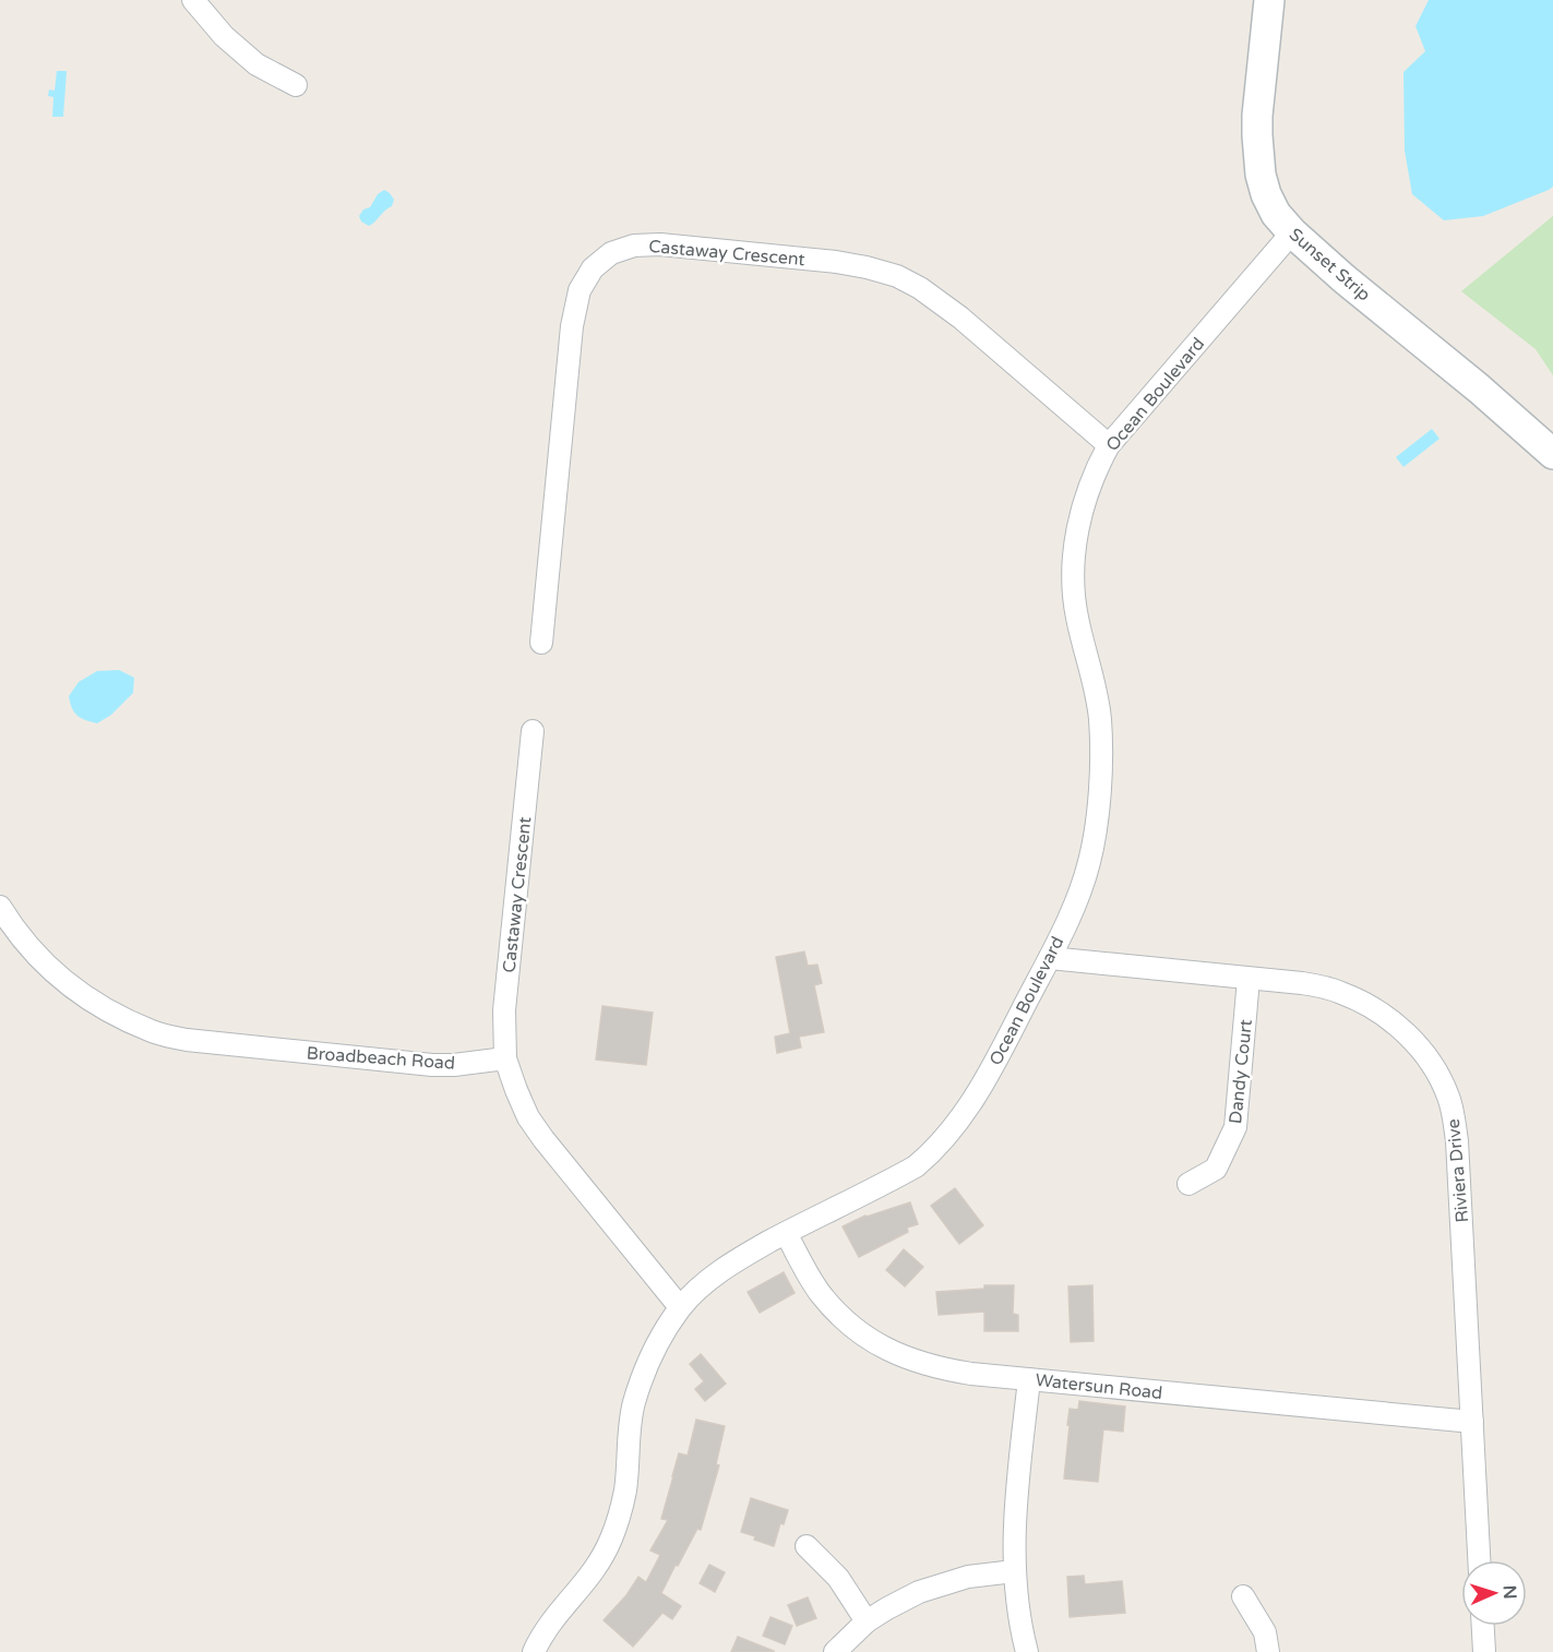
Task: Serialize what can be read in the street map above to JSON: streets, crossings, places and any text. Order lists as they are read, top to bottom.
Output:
{
  "streets": {
    "street": [
      "Castaway Crescent",
      "Sunset Strip",
      "Ocean Boulevard",
      "Broadbeach Road",
      "Dandy Court",
      "Riviera Drive",
      "Watersun Road"
    ]
  },
  "crossings": [
    ["Castaway Crescent", "Ocean Boulevard"],
    ["Castaway Crescent", "Broadbeach Road"],
    ["Sunset Strip", "Ocean Boulevard"],
    ["Ocean Boulevard", "Riviera Drive"],
    ["Ocean Boulevard", "Watersun Road"],
    ["Dandy Court", "Riviera Drive"],
    ["Riviera Drive", "Watersun Road"]
  ],
  "north": "right"
}
